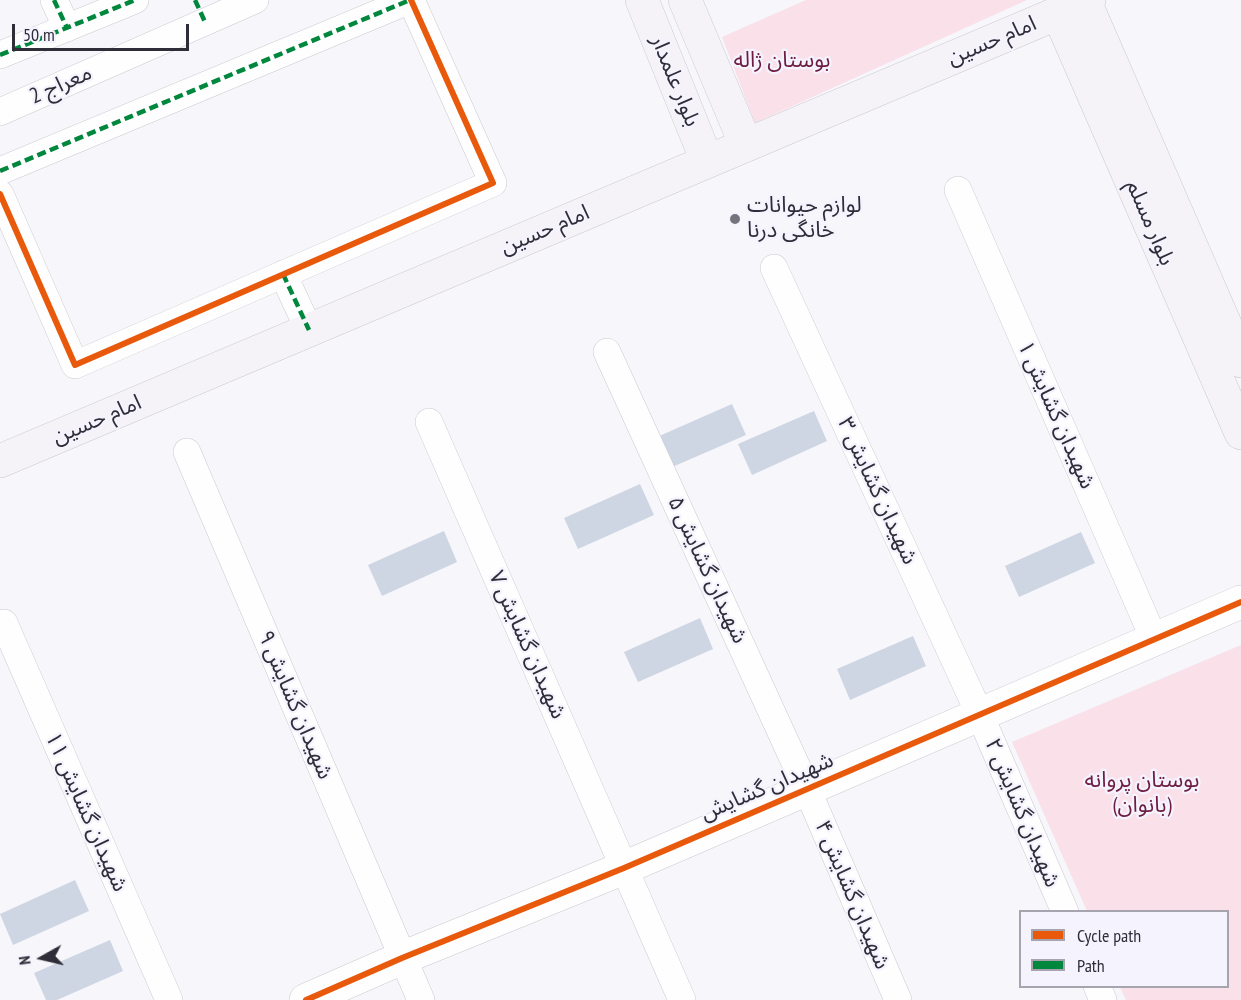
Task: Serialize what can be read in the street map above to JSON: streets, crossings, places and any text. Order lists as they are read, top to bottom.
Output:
{
  "streets": {
    "main road": ["امام حسین", "بلوار علمدار", "بلوار مسلم"],
    "street": [
      "معراج 2",
      "شهیدان گشایش ۱",
      "شهیدان گشایش ۳",
      "شهیدان گشایش ۵",
      "شهیدان گشایش ۷",
      "شهیدان گشایش ۹",
      "شهیدان گشایش",
      "شهیدان گشایش ۱۱",
      "شهیدان گشایش ۲",
      "شهیدان گشایش ۴"
    ]
  },
  "crossings": [
    ["امام حسین", "بلوار علمدار"],
    ["امام حسین", "بلوار مسلم"],
    ["شهیدان گشایش ۱", "شهیدان گشایش"],
    ["شهیدان گشایش ۳", "شهیدان گشایش"],
    ["شهیدان گشایش ۳", "شهیدان گشایش ۲"],
    ["شهیدان گشایش ۵", "شهیدان گشایش"],
    ["شهیدان گشایش ۵", "شهیدان گشایش ۴"],
    ["شهیدان گشایش ۷", "شهیدان گشایش"],
    ["شهیدان گشایش ۹", "شهیدان گشایش"],
    ["شهیدان گشایش", "شهیدان گشایش ۲"],
    ["شهیدان گشایش", "شهیدان گشایش ۴"]
  ],
  "parks": ["بوستان ژاله", "بوستان پروانه (بانوان)"],
  "places": ["لوازم حیوانات خانگی درنا"],
  "legend": ["Cycle path", "Path"],
  "scale_bar": "50 m",
  "north": "left"
}
